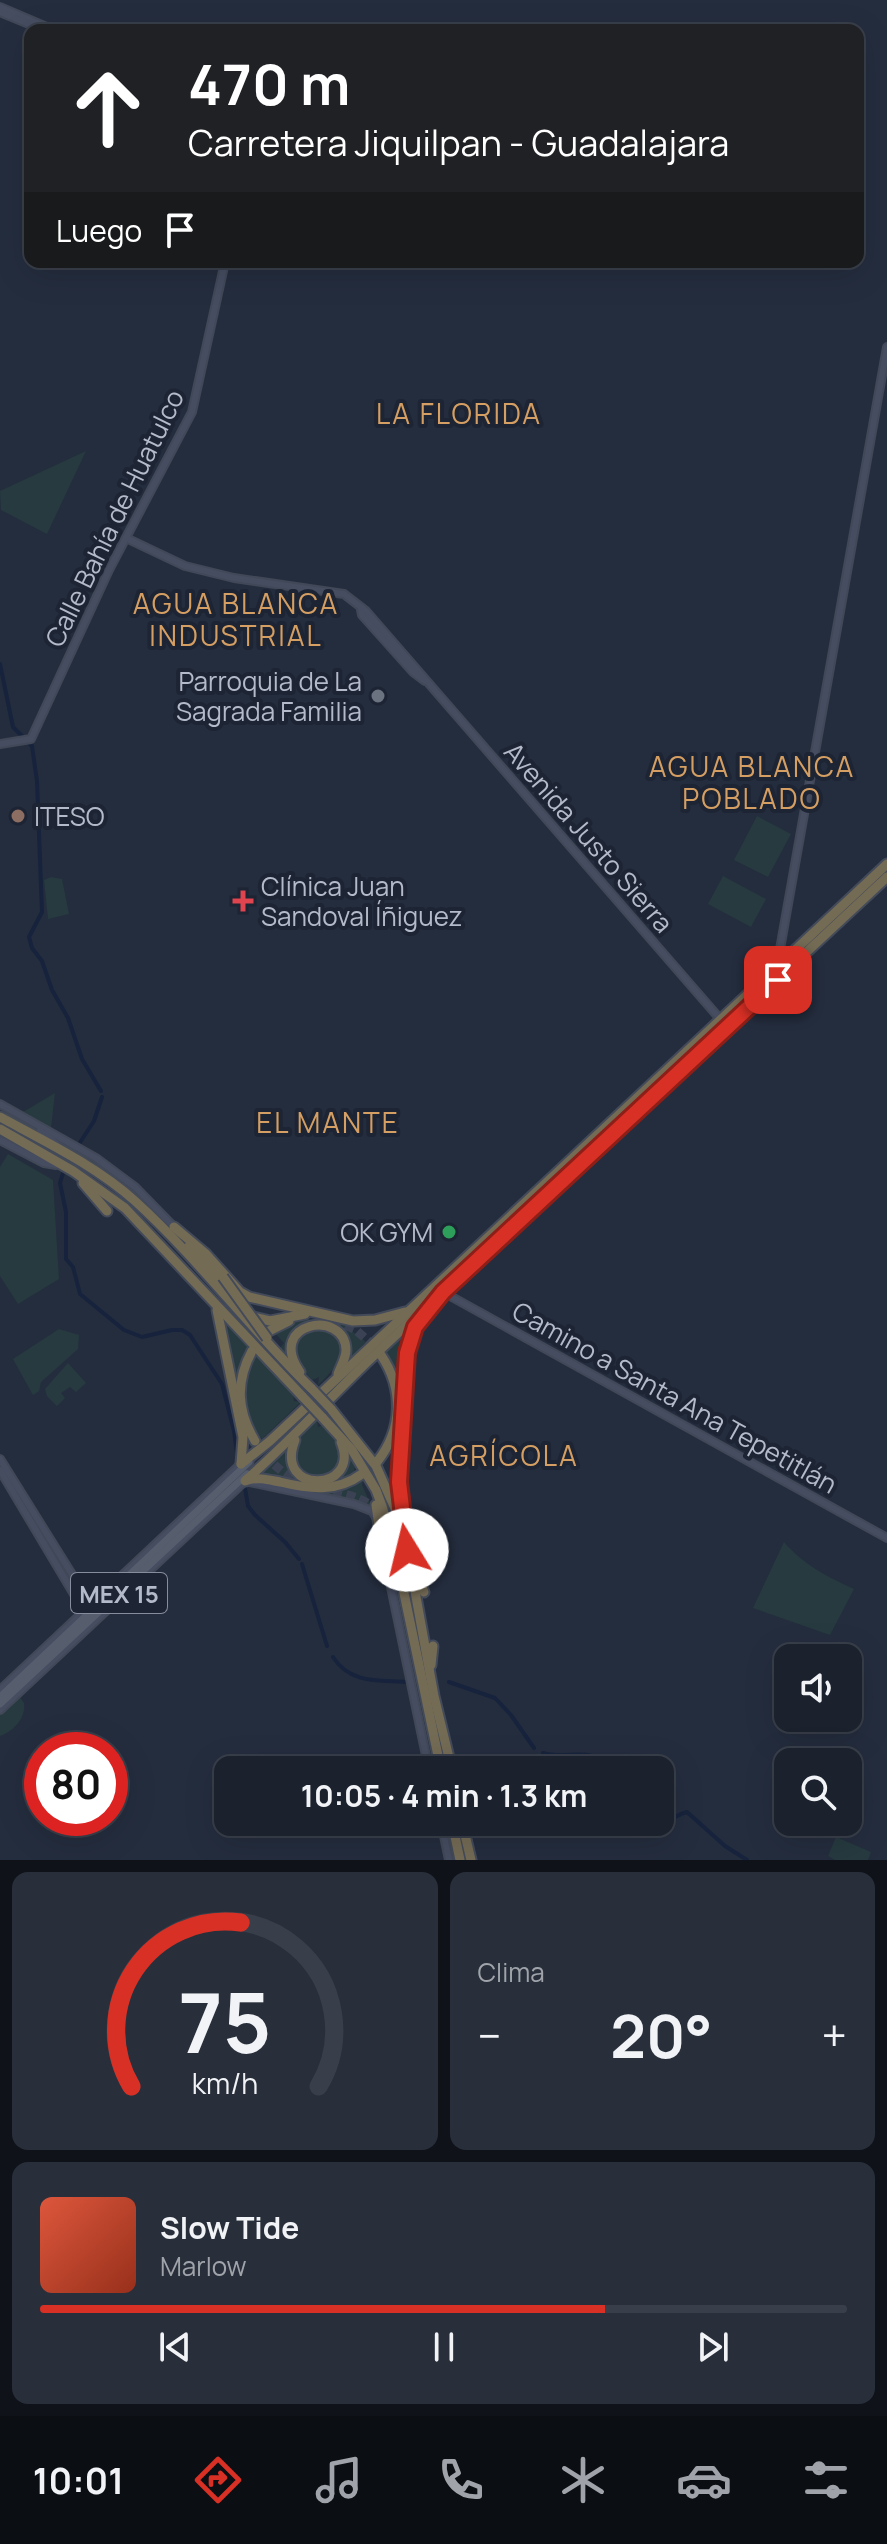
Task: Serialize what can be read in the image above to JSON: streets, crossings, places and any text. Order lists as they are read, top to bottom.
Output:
{
  "streets": {
    "highway": ["MEX 15"],
    "street": ["Calle Bahía de Huatulco", "Avenida Justo Sierra", "Camino a Santa Ana Tepetitlán"]
  },
  "crossings": [
    ["Calle Bahía de Huatulco", "Avenida Justo Sierra"],
    ["Avenida Justo Sierra", "MEX 15"],
    ["Camino a Santa Ana Tepetitlán", "MEX 15"]
  ],
  "districts": [
    "LA FLORIDA",
    "AGUA BLANCA INDUSTRIAL",
    "AGUA BLANCA POBLADO",
    "EL MANTE",
    "AGRÍCOLA"
  ],
  "places": {
    "other": ["Parroquia de La Sagrada Familia", "ITESO", "OK GYM"],
    "health": ["Clínica Juan Sandoval Íñiguez"]
  },
  "page": {
    "turn": ["470 m", "Carretera Jiquilpan - Guadalajara"],
    "then": "Luego",
    "limit": "80",
    "trip": "10:05 · 4 min · 1.3 km",
    "tile": "Clima",
    "heat": ["−", "20°", "+"],
    "song": ["Slow Tide", "Marlow"],
    "tabs": "10:01",
    "gauge": ["75", "km/h"]
  }
}
